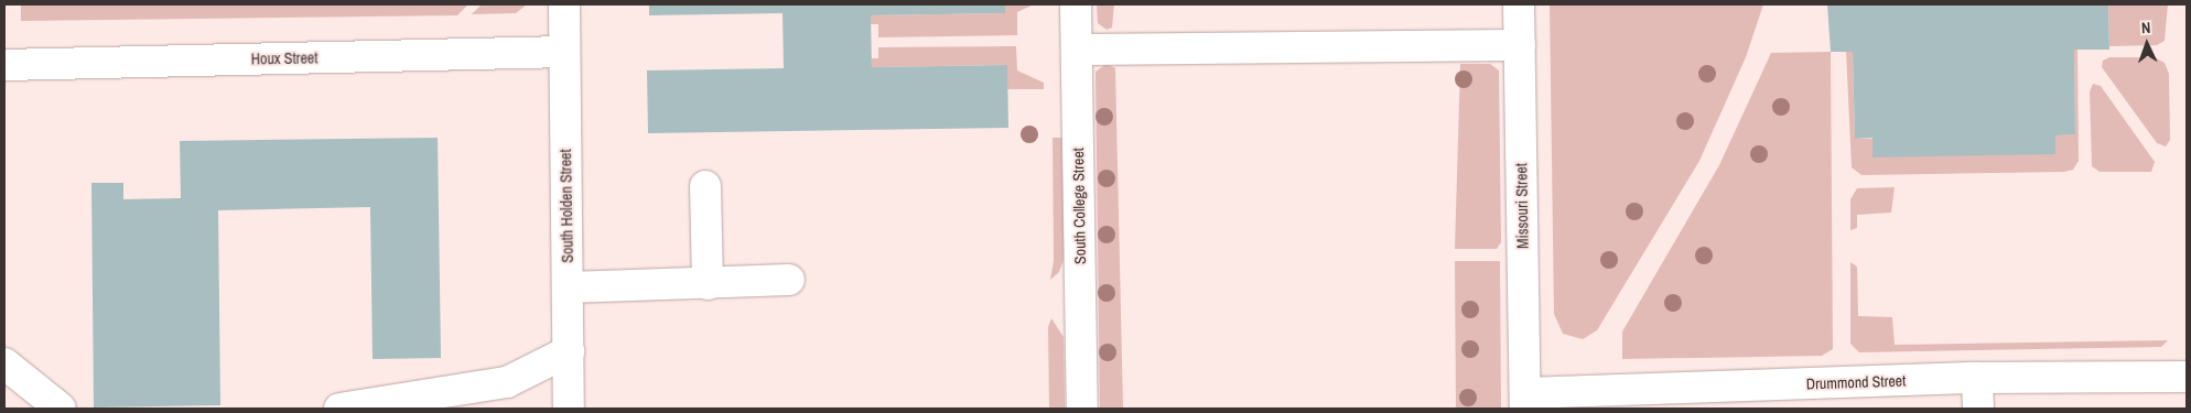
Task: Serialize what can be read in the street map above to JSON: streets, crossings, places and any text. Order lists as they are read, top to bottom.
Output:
{
  "streets": {
    "street": [
      "Houx Street",
      "South Holden Street",
      "South College Street",
      "Missouri Street",
      "Drummond Street"
    ]
  },
  "crossings": [
    ["Houx Street", "South Holden Street"],
    ["Missouri Street", "Drummond Street"]
  ],
  "north": "top"
}
